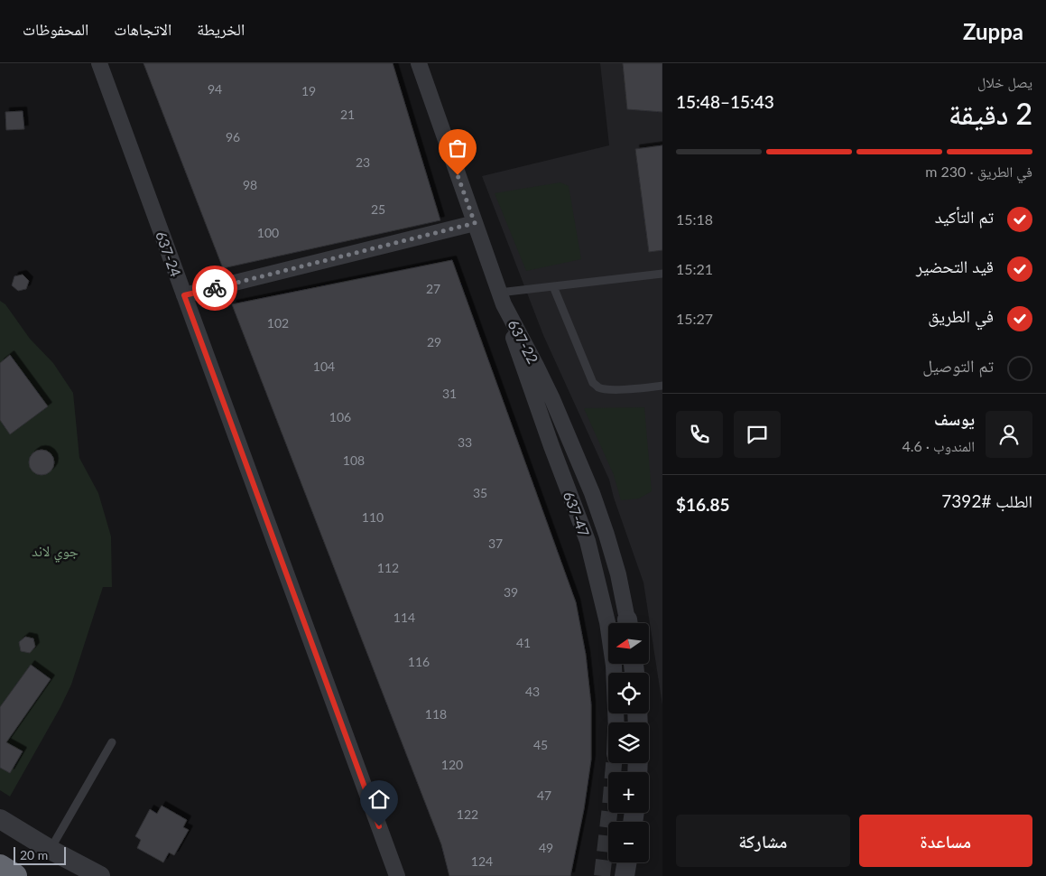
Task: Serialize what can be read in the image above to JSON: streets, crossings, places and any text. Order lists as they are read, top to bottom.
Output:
{
  "streets": {
    "street": ["637-24", "637-22", "637-47"]
  },
  "crossings": [
    ["637-22", "637-47"]
  ],
  "parks": ["جوي لاند"],
  "house_numbers": [
    "94",
    "19",
    "21",
    "96",
    "23",
    "98",
    "25",
    "100",
    "27",
    "102",
    "29",
    "104",
    "31",
    "106",
    "33",
    "108",
    "35",
    "110",
    "37",
    "112",
    "39",
    "114",
    "41",
    "116",
    "43",
    "118",
    "45",
    "120",
    "47",
    "122",
    "49",
    "124"
  ],
  "scale_bar": "20 m",
  "north": "left",
  "page": {
    "header": "Zuppa",
    "nav": ["الخريطة", "الاتجاهات", "المحفوظات"],
    "heading": ["2 دقيقة", "يصل خلال", "15:43–15:48"],
    "panel": [
      "يوسف",
      "المندوب · 4.6",
      "الطلب #7392",
      "$16.85"
    ],
    "bar": "في الطريق · 230 m",
    "list": [
      ["تم التأكيد", "15:18"],
      ["قيد التحضير", "15:21"],
      ["في الطريق", "15:27"],
      "تم التوصيل"
    ],
    "map_buttons": ["+", "−"],
    "buttons": ["مساعدة", "مشاركة"],
    "scale": "20 m"
  }
}
